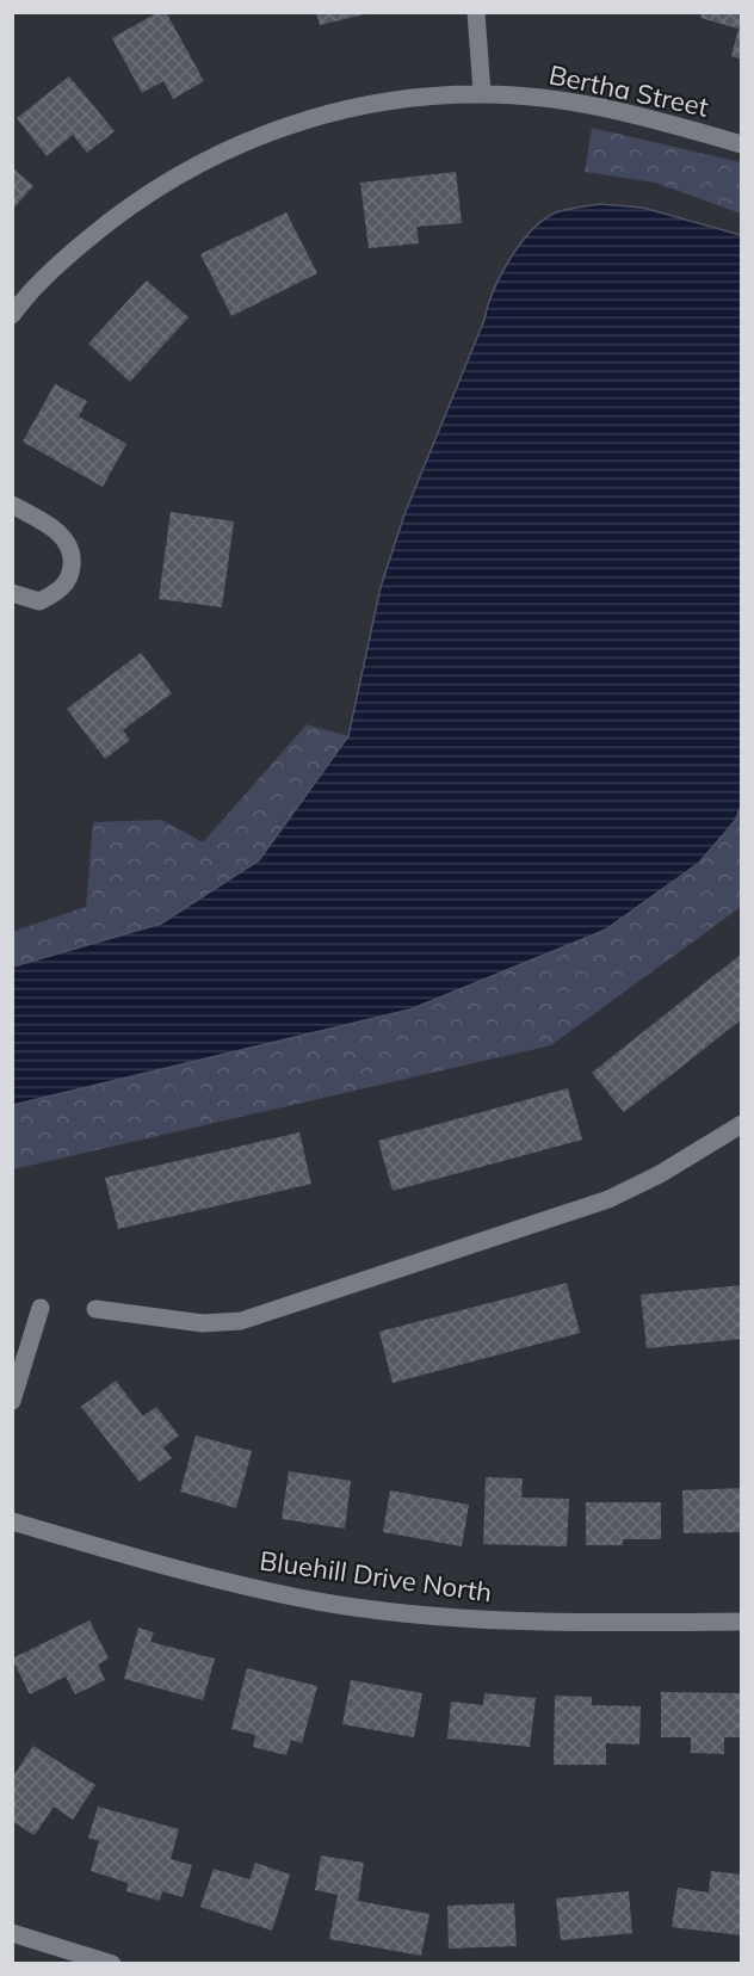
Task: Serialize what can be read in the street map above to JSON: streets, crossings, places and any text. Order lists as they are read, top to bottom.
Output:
{
  "streets": {
    "street": ["Bertha Street", "Bluehill Drive North"]
  }
}
